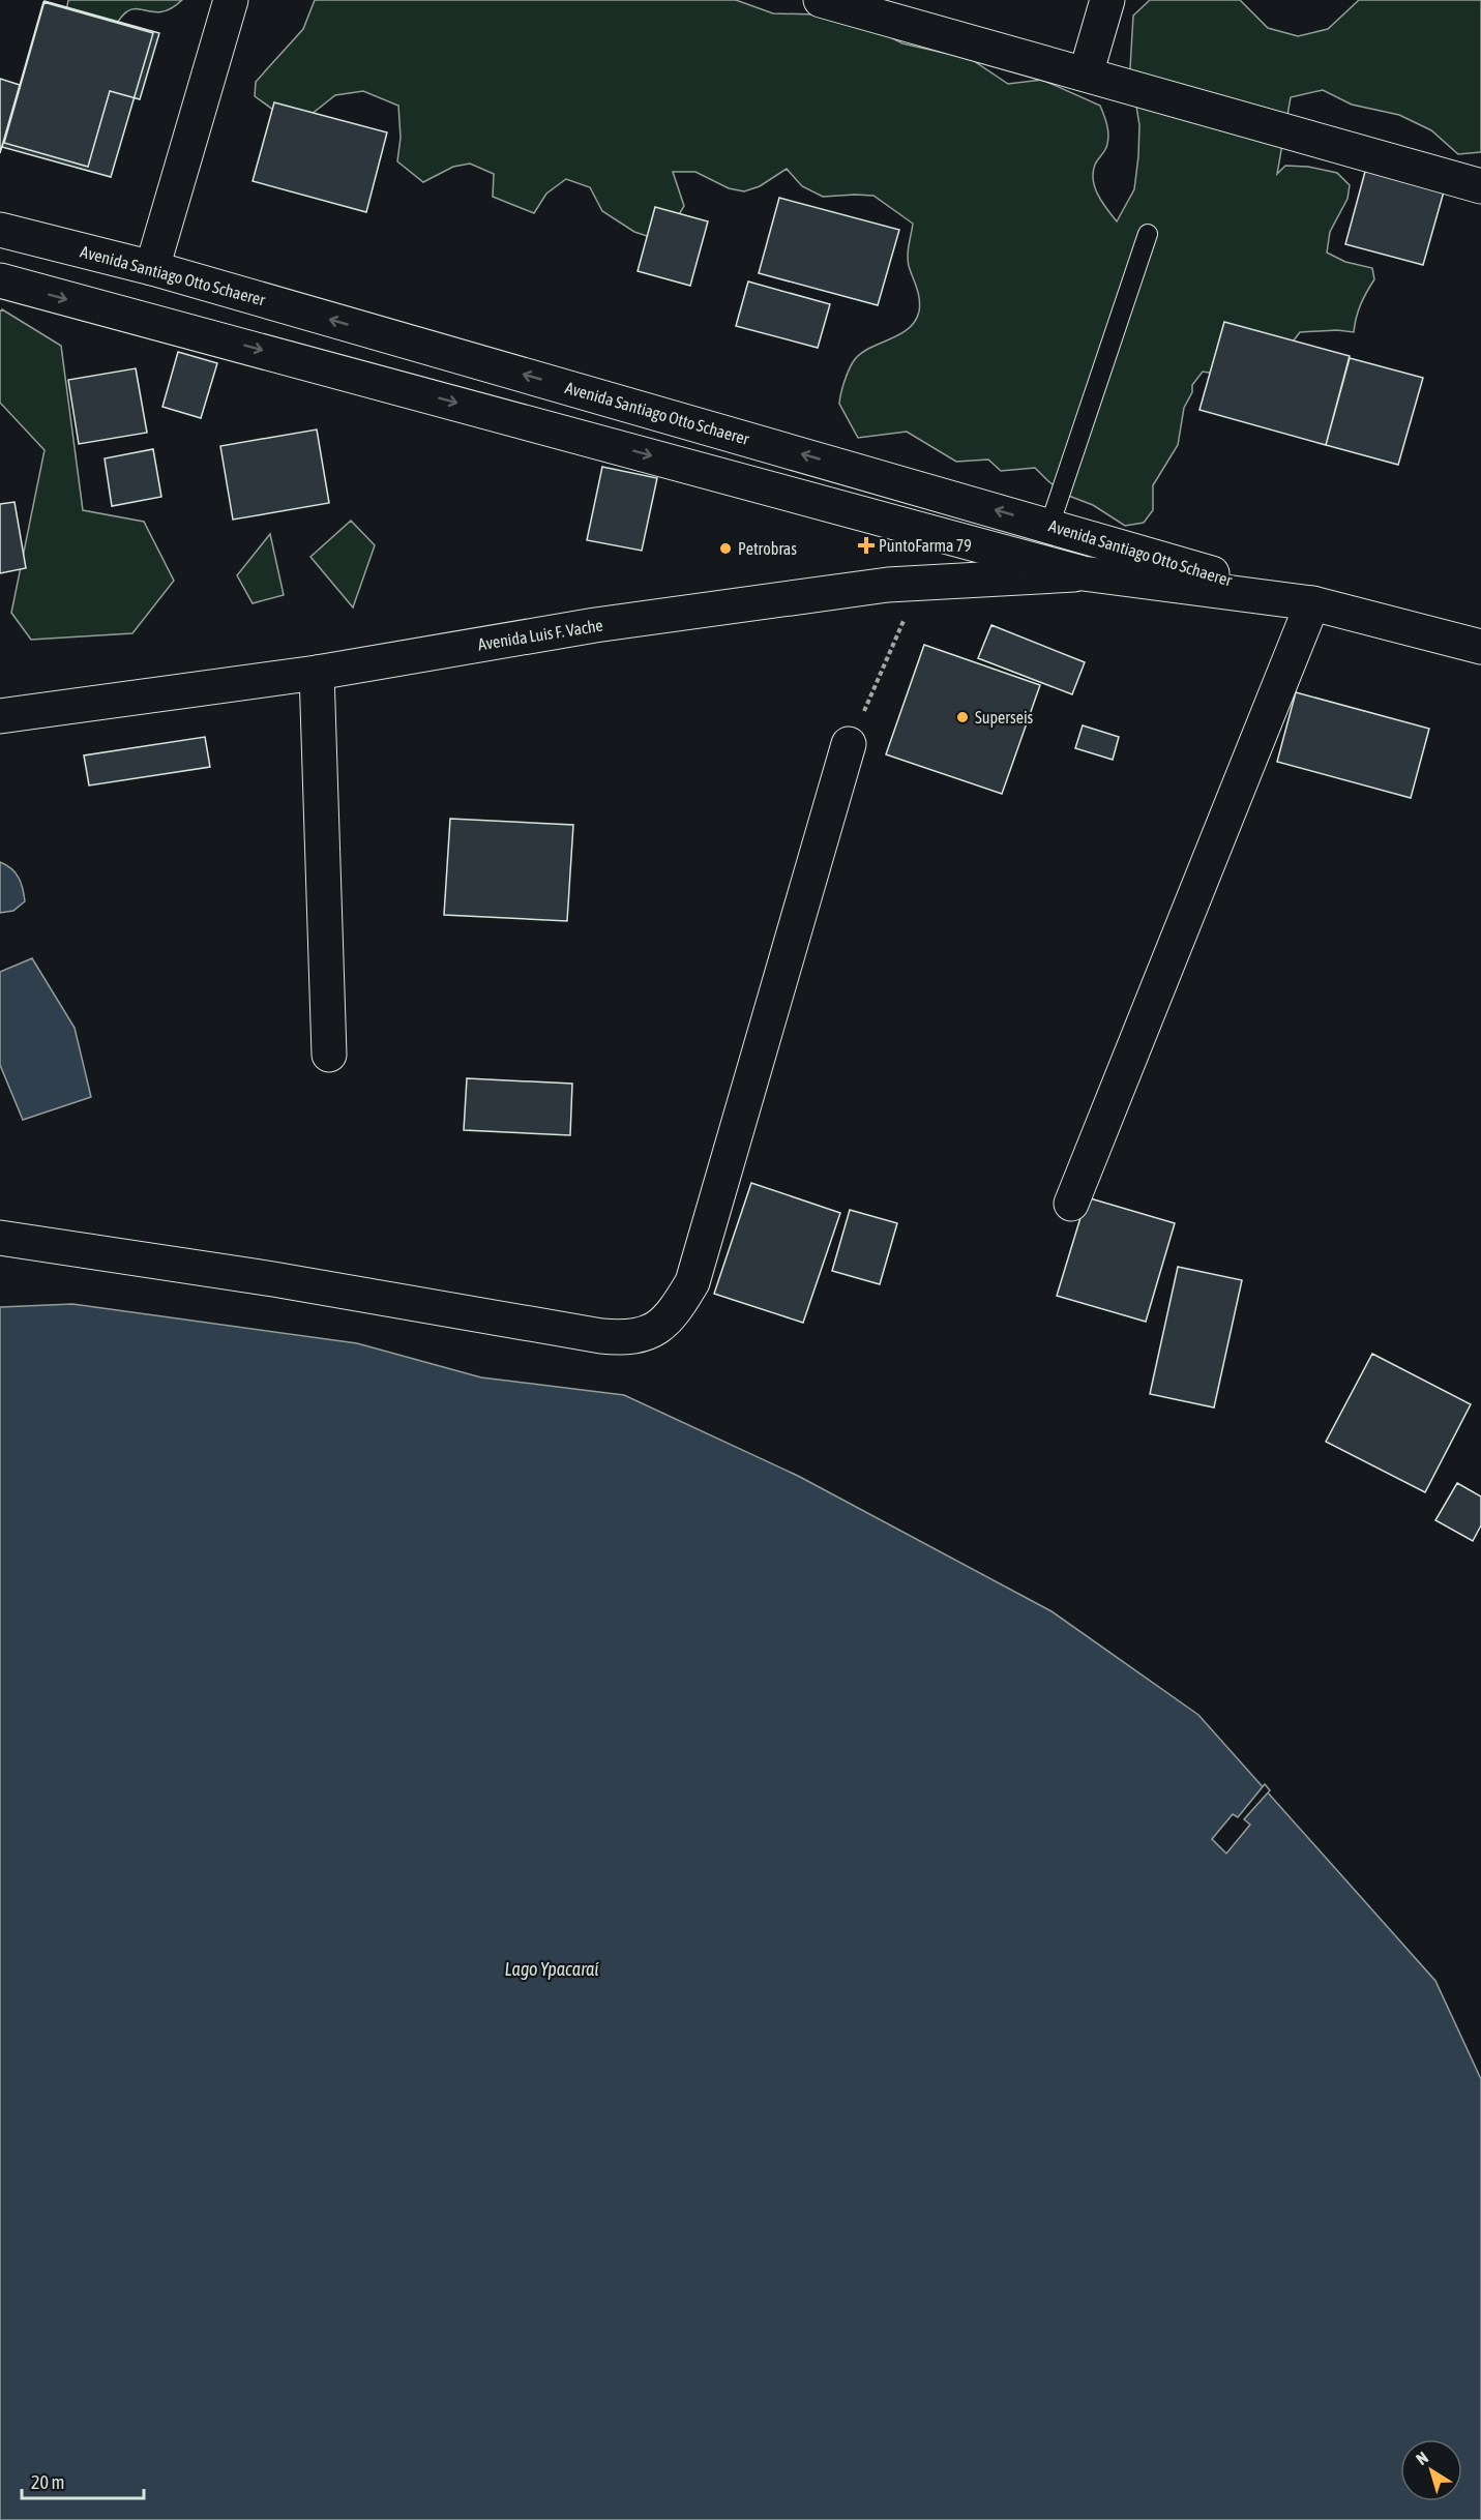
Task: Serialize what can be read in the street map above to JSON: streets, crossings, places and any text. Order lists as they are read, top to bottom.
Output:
{
  "streets": {
    "street": ["Avenida Santiago Otto Schaerer", "Avenida Luis F. Vache"]
  },
  "water": ["Lago Ypacaraí"],
  "places": {
    "health": ["PuntoFarma 79"],
    "other": ["Petrobras", "Superseis"]
  },
  "scale_bar": "20 m",
  "north": "top left"
}
